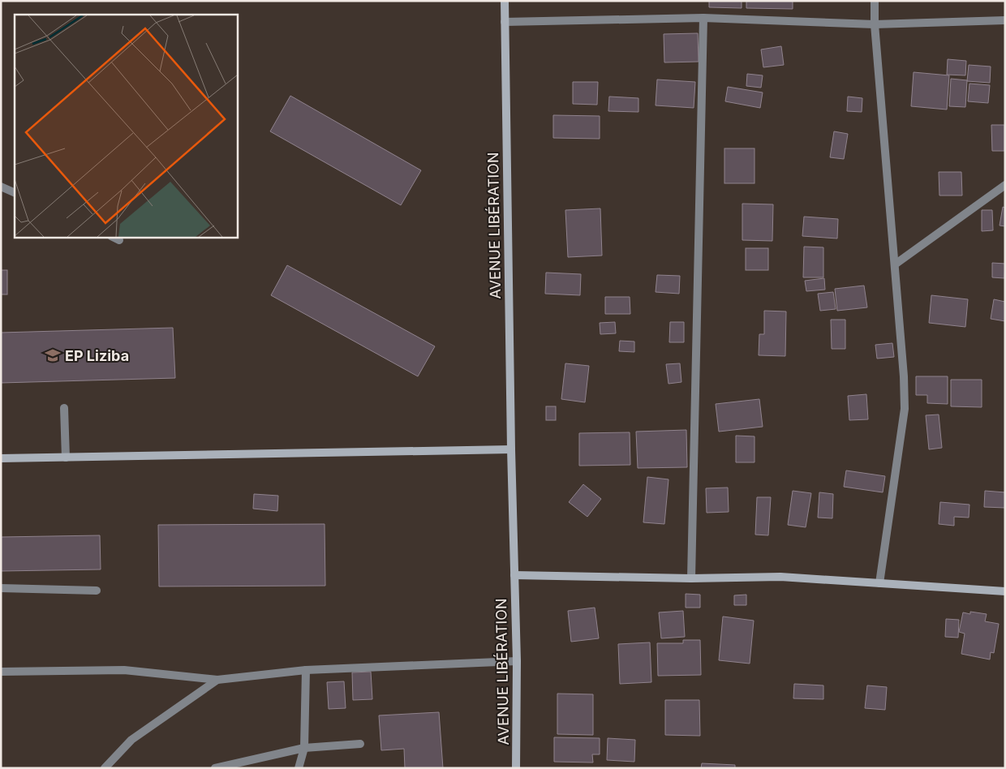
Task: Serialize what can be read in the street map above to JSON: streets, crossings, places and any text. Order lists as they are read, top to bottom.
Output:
{
  "streets": {
    "street": ["AVENUE LIBÉRATION"]
  },
  "places": {
    "school or university": ["EP Liziba"]
  }
}
